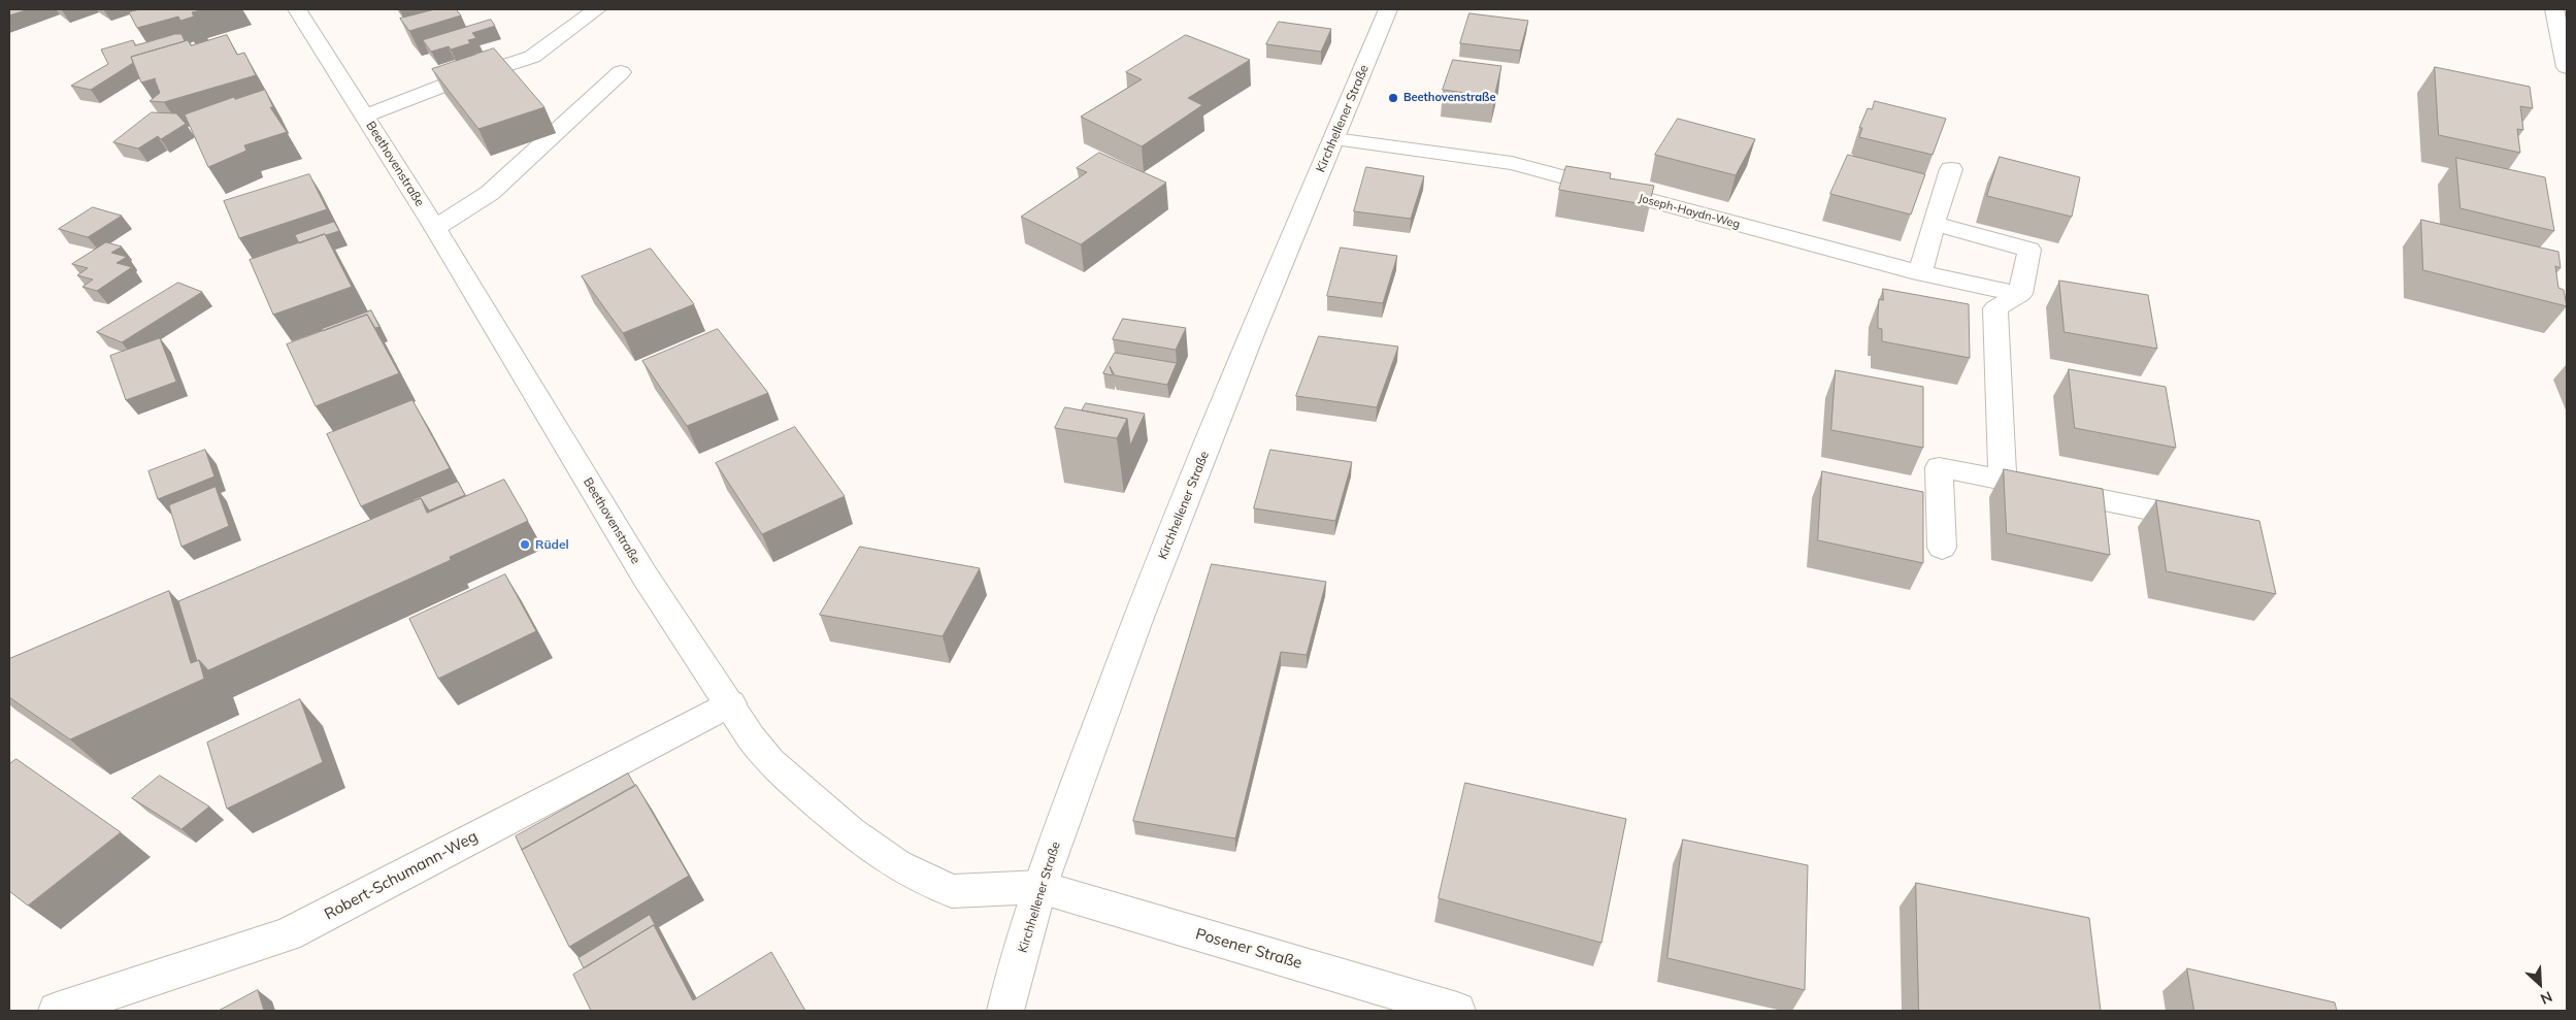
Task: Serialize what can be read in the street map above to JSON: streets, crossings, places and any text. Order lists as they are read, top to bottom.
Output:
{
  "streets": {
    "street": [
      "Kirchhellener Straße",
      "Beethovenstraße",
      "Joseph-Haydn-Weg",
      "Robert-Schumann-Weg",
      "Posener Straße"
    ]
  },
  "crossings": [
    ["Kirchhellener Straße", "Beethovenstraße"],
    ["Kirchhellener Straße", "Joseph-Haydn-Weg"],
    ["Kirchhellener Straße", "Posener Straße"],
    ["Beethovenstraße", "Robert-Schumann-Weg"],
    ["Beethovenstraße", "Posener Straße"]
  ],
  "places": ["Beethovenstraße", "Rüdel"],
  "north": "bottom right"
}
